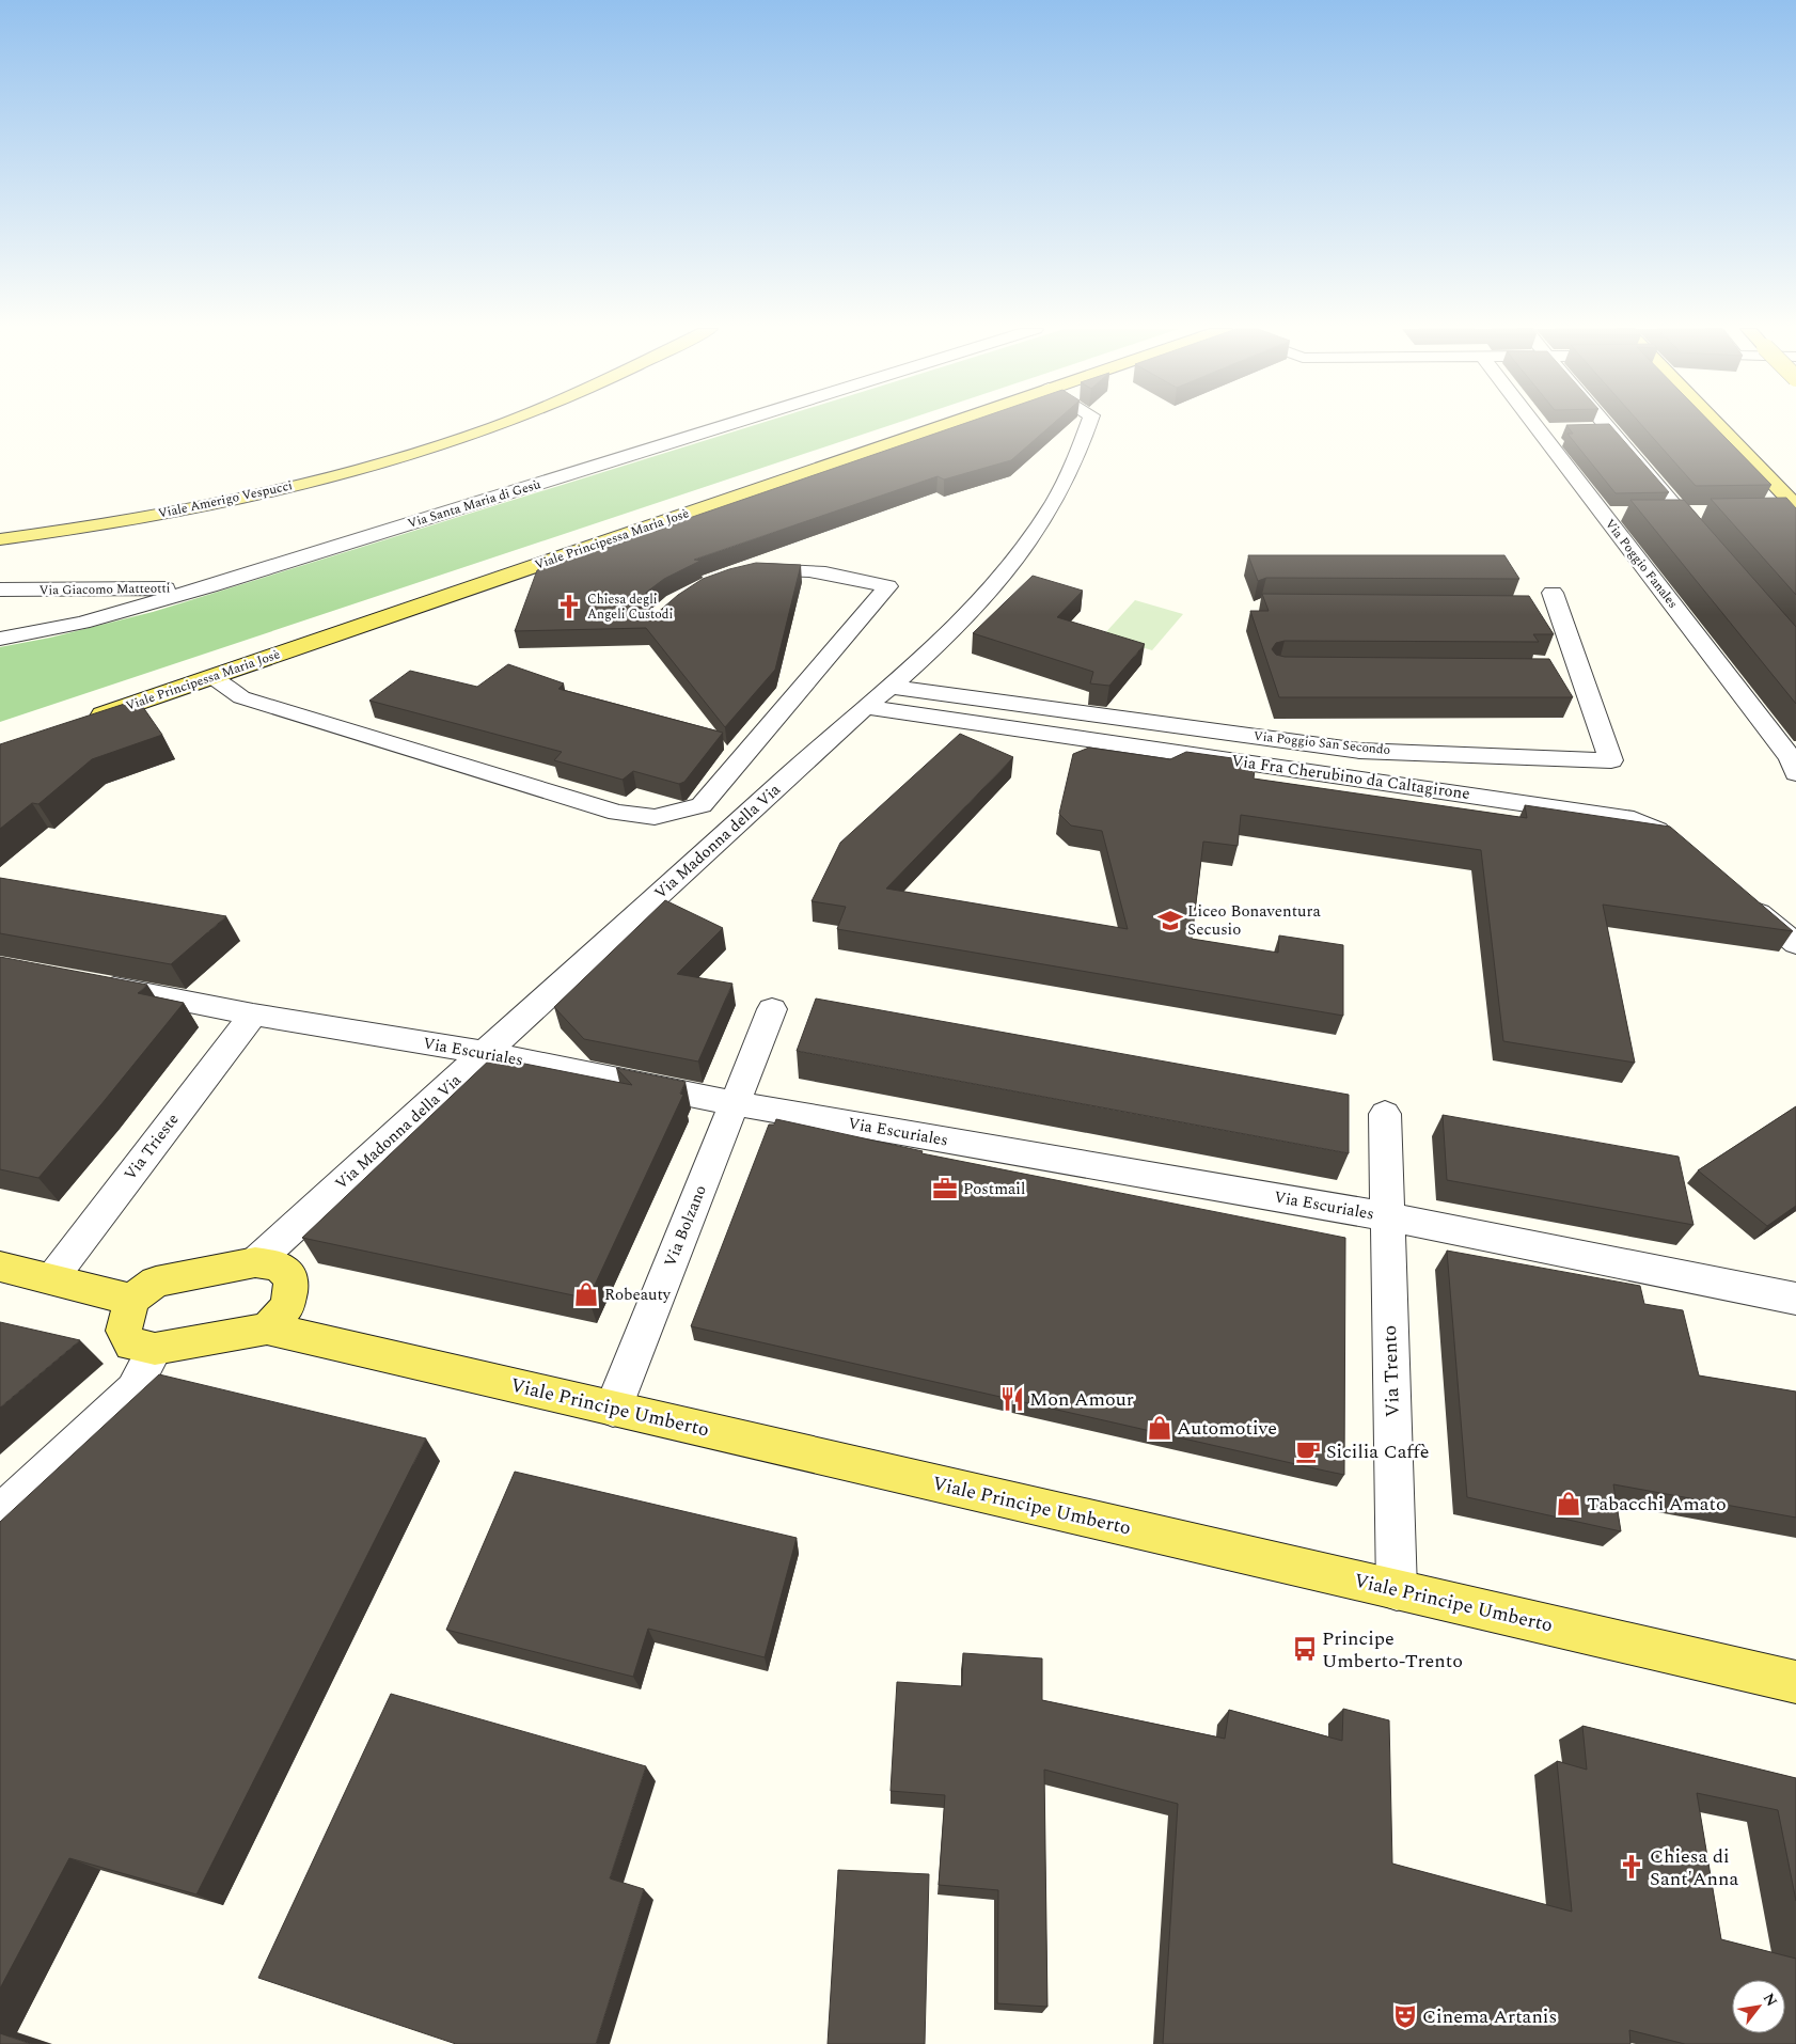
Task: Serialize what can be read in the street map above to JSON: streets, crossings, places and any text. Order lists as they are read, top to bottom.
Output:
{
  "streets": {
    "main road": ["Viale Amerigo Vespucci", "Viale Principessa Maria Josè", "Viale Principe Umberto"],
    "street": [
      "Via Santa Maria di Gesù",
      "Via Poggio Fanales",
      "Via Giacomo Matteotti",
      "Via Poggio San Secondo",
      "Via Fra Cherubino da Caltagirone",
      "Via Madonna della Via",
      "Via Escuriales",
      "Via Trieste",
      "Via Bolzano",
      "Via Trento"
    ]
  },
  "crossings": [
    ["Via Santa Maria di Gesù", "Via Giacomo Matteotti"],
    ["Via Poggio San Secondo", "Via Madonna della Via"],
    ["Via Fra Cherubino da Caltagirone", "Via Madonna della Via"],
    ["Via Madonna della Via", "Via Escuriales"],
    ["Via Escuriales", "Via Trieste"],
    ["Via Escuriales", "Via Bolzano"],
    ["Via Escuriales", "Via Trento"],
    ["Via Bolzano", "Viale Principe Umberto"],
    ["Via Trento", "Viale Principe Umberto"]
  ],
  "places": {
    "church": ["Chiesa degli Angeli Custodi", "Chiesa di Sant'Anna"],
    "school or university": ["Liceo Bonaventura Secusio"],
    "office": ["Postmail"],
    "shop": ["Robeauty", "Automotive", "Tabacchi Amato"],
    "restaurant": ["Mon Amour"],
    "cafe": ["Sicilia Caffè"],
    "bus stop": ["Principe Umberto-Trento"],
    "theatre": ["Cinema Artanis"]
  },
  "north": "top right"
}
